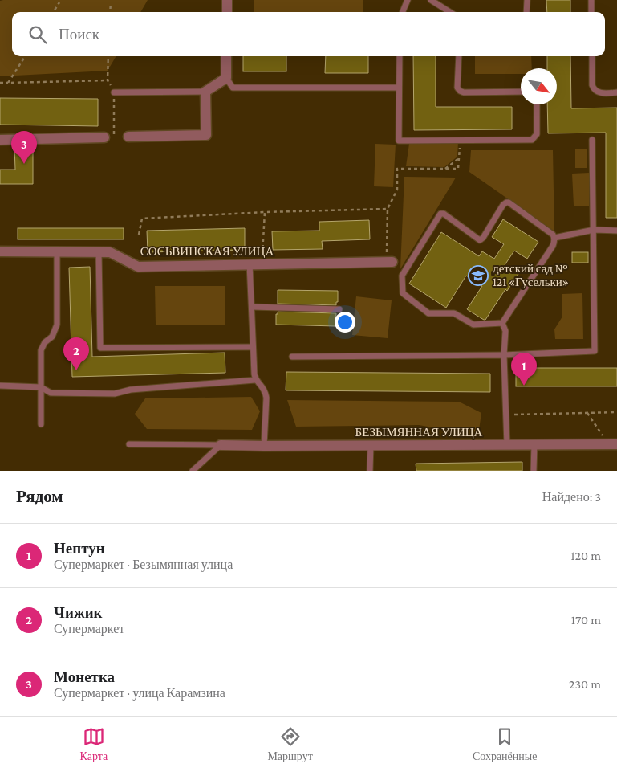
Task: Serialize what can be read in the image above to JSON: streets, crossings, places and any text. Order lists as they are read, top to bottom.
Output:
{
  "streets": {
    "street": ["СОСЬВИНСКАЯ УЛИЦА", "БЕЗЫМЯННАЯ УЛИЦА"]
  },
  "places": {
    "school or university": ["детский сад № 121 «Гусельки»"]
  },
  "north": "bottom right",
  "page": {
    "search": "Поиск",
    "pins": ["3", "2", "1"],
    "heading": ["Рядом", "Найдено: 3"],
    "list": [
      {
        "mark": "1",
        "name": "Нептун",
        "note": "Супермаркет · Безымянная улица",
        "value": "120 m"
      },
      {
        "mark": "2",
        "name": "Чижик",
        "note": "Супермаркет",
        "value": "170 m"
      },
      {
        "mark": "3",
        "name": "Монетка",
        "note": "Супермаркет · улица Карамзина",
        "value": "230 m"
      }
    ],
    "nav": ["Карта", "Маршрут", "Сохранённые"]
  }
}
